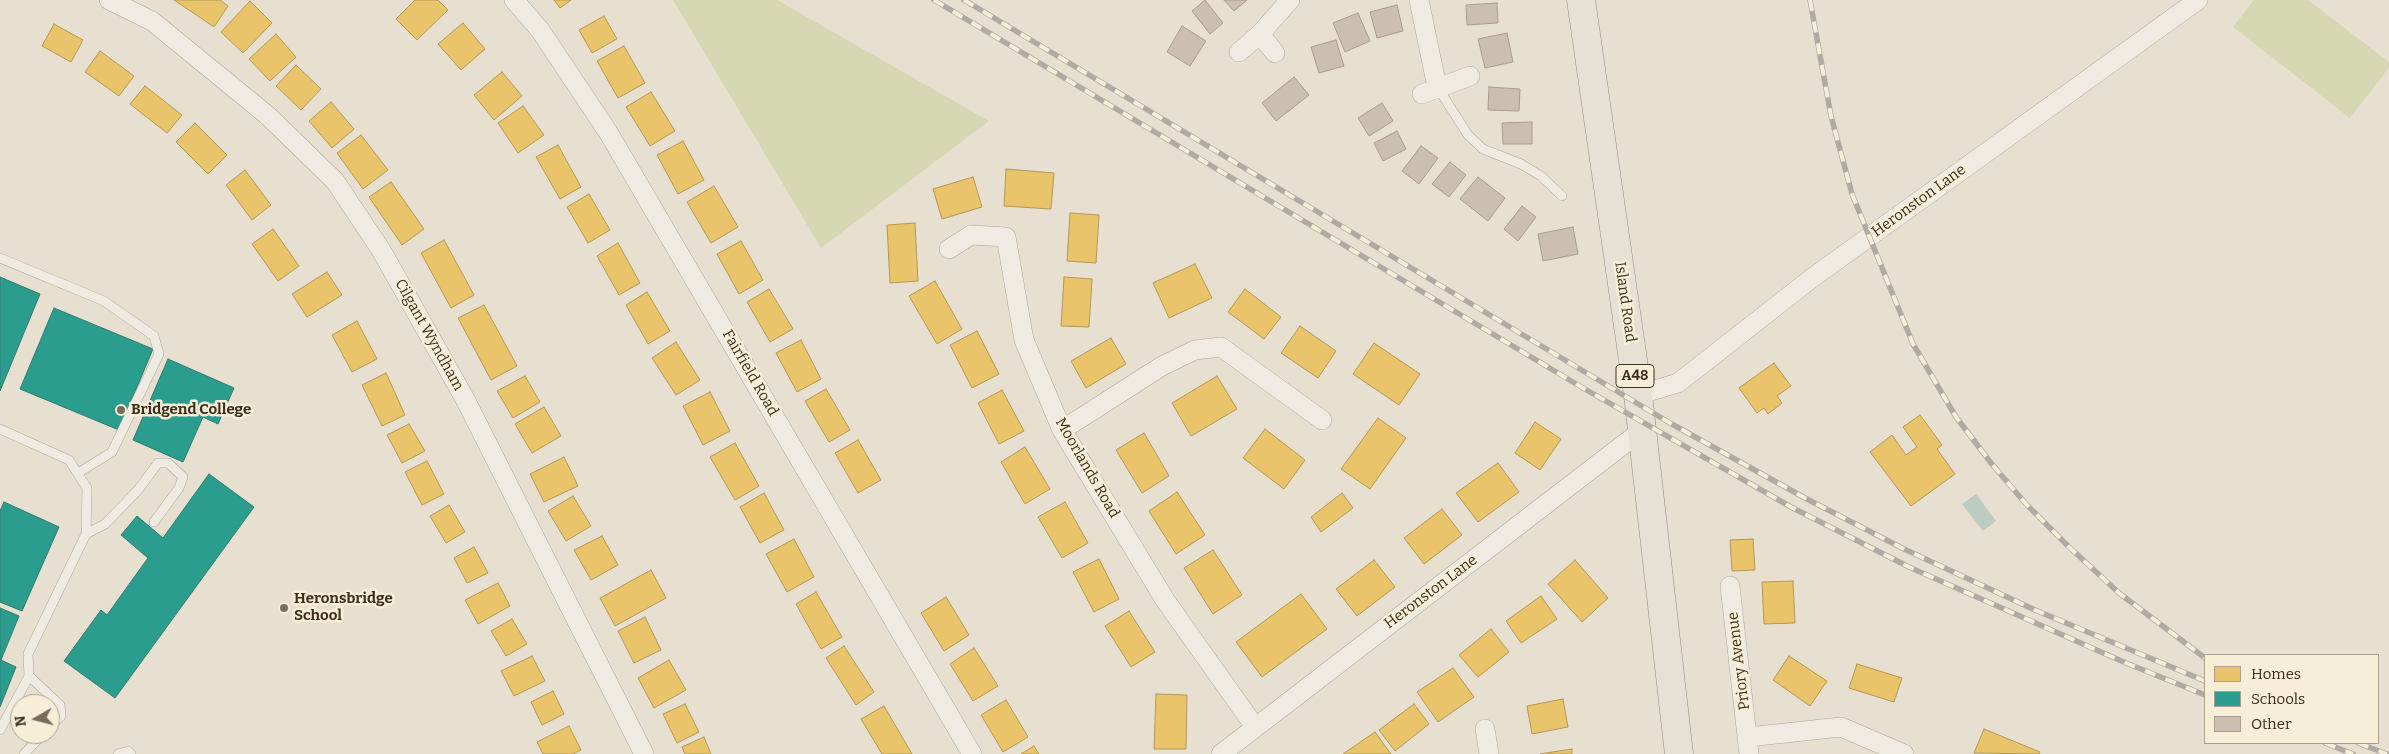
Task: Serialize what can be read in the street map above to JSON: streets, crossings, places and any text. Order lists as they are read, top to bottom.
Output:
{
  "streets": {
    "main road": ["Island Road", "A48"],
    "street": [
      "Heronston Lane",
      "Cilgant Wyndham",
      "Fairfield Road",
      "Moorlands Road",
      "Priory Avenue"
    ]
  },
  "crossings": [
    ["Heronston Lane", "Island Road"],
    ["Heronston Lane", "Moorlands Road"]
  ],
  "places": ["Bridgend College", "Heronsbridge School"],
  "legend": ["Homes", "Schools", "Other"],
  "north": "left"
}
